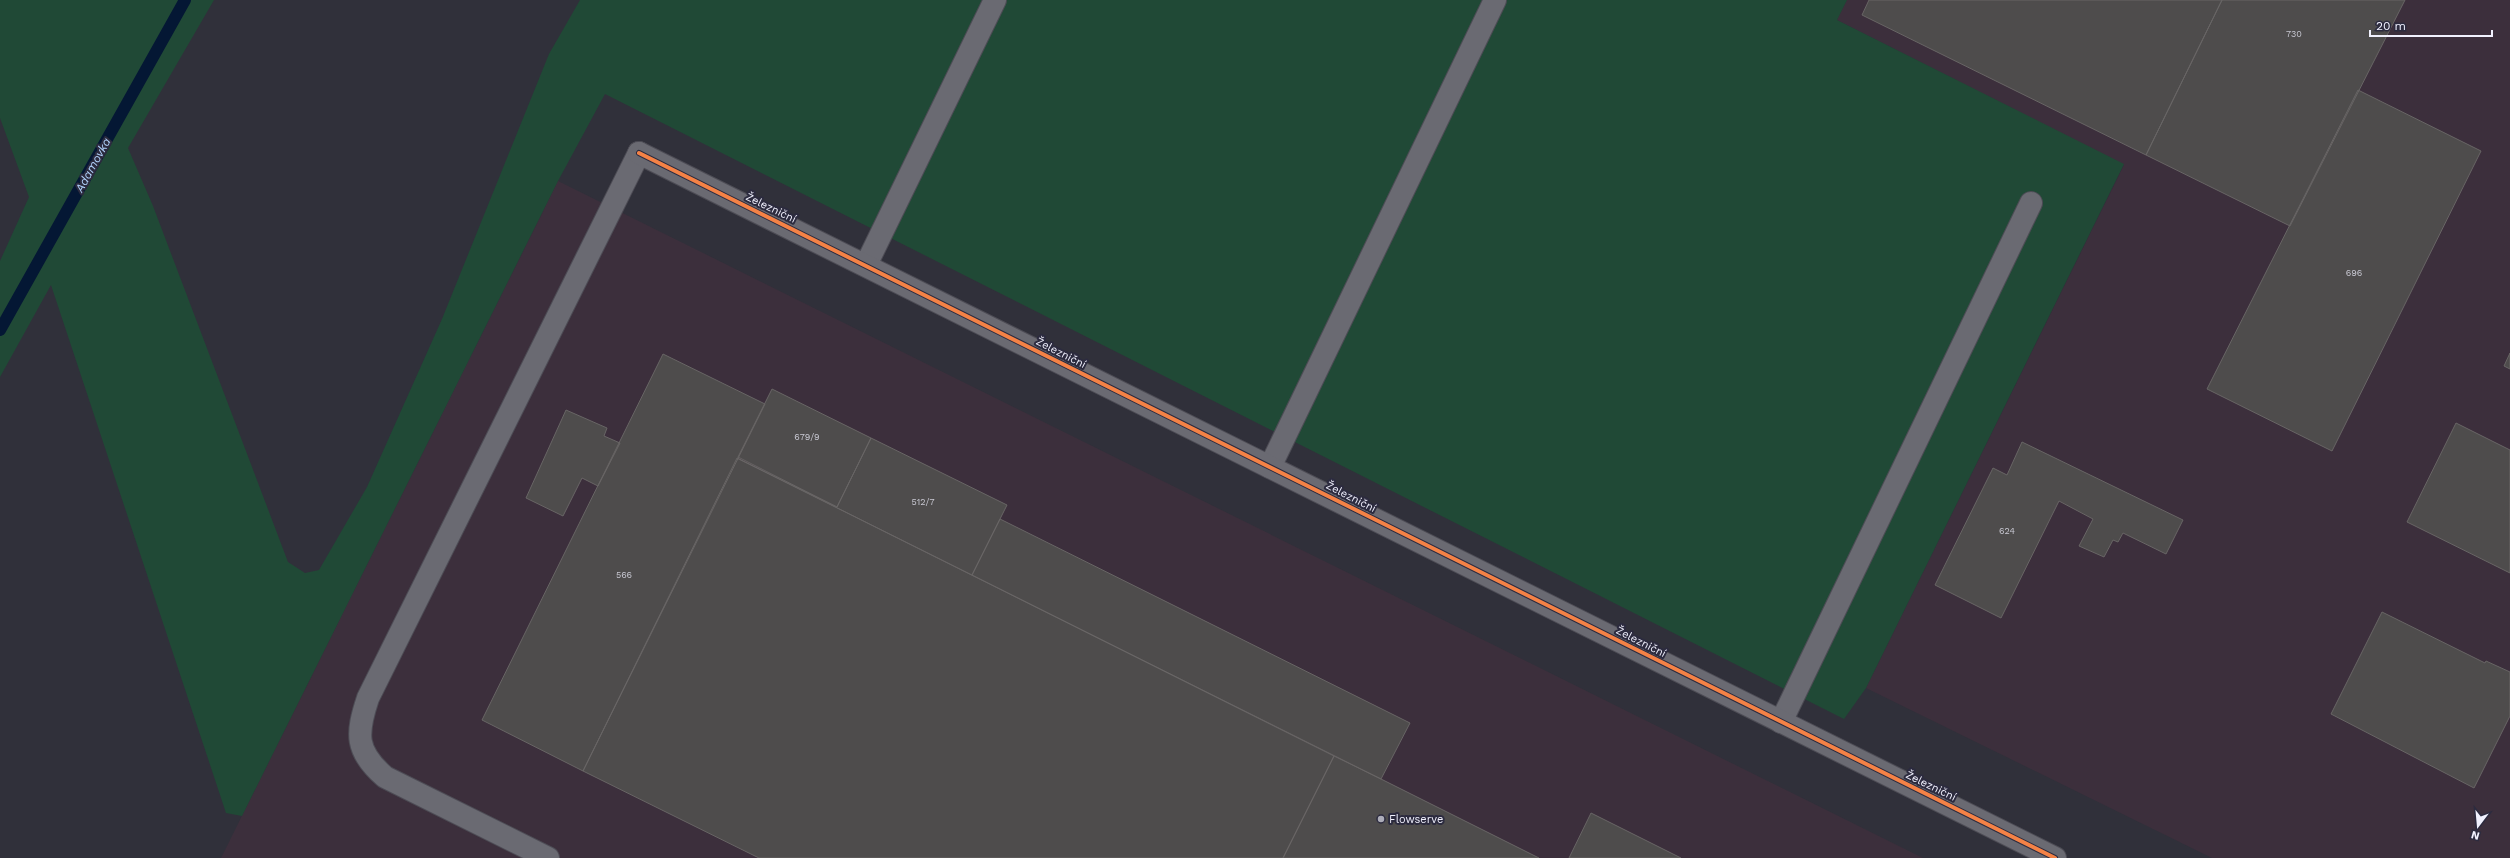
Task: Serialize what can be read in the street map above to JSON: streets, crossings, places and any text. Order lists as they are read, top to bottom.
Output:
{
  "streets": {
    "street": ["Železniční"]
  },
  "water": ["Adamovka"],
  "places": ["Flowserve"],
  "house_numbers": [
    "730",
    "696",
    "679/9",
    "512/7",
    "624",
    "566"
  ],
  "scale_bar": "20 m",
  "north": "bottom"
}
